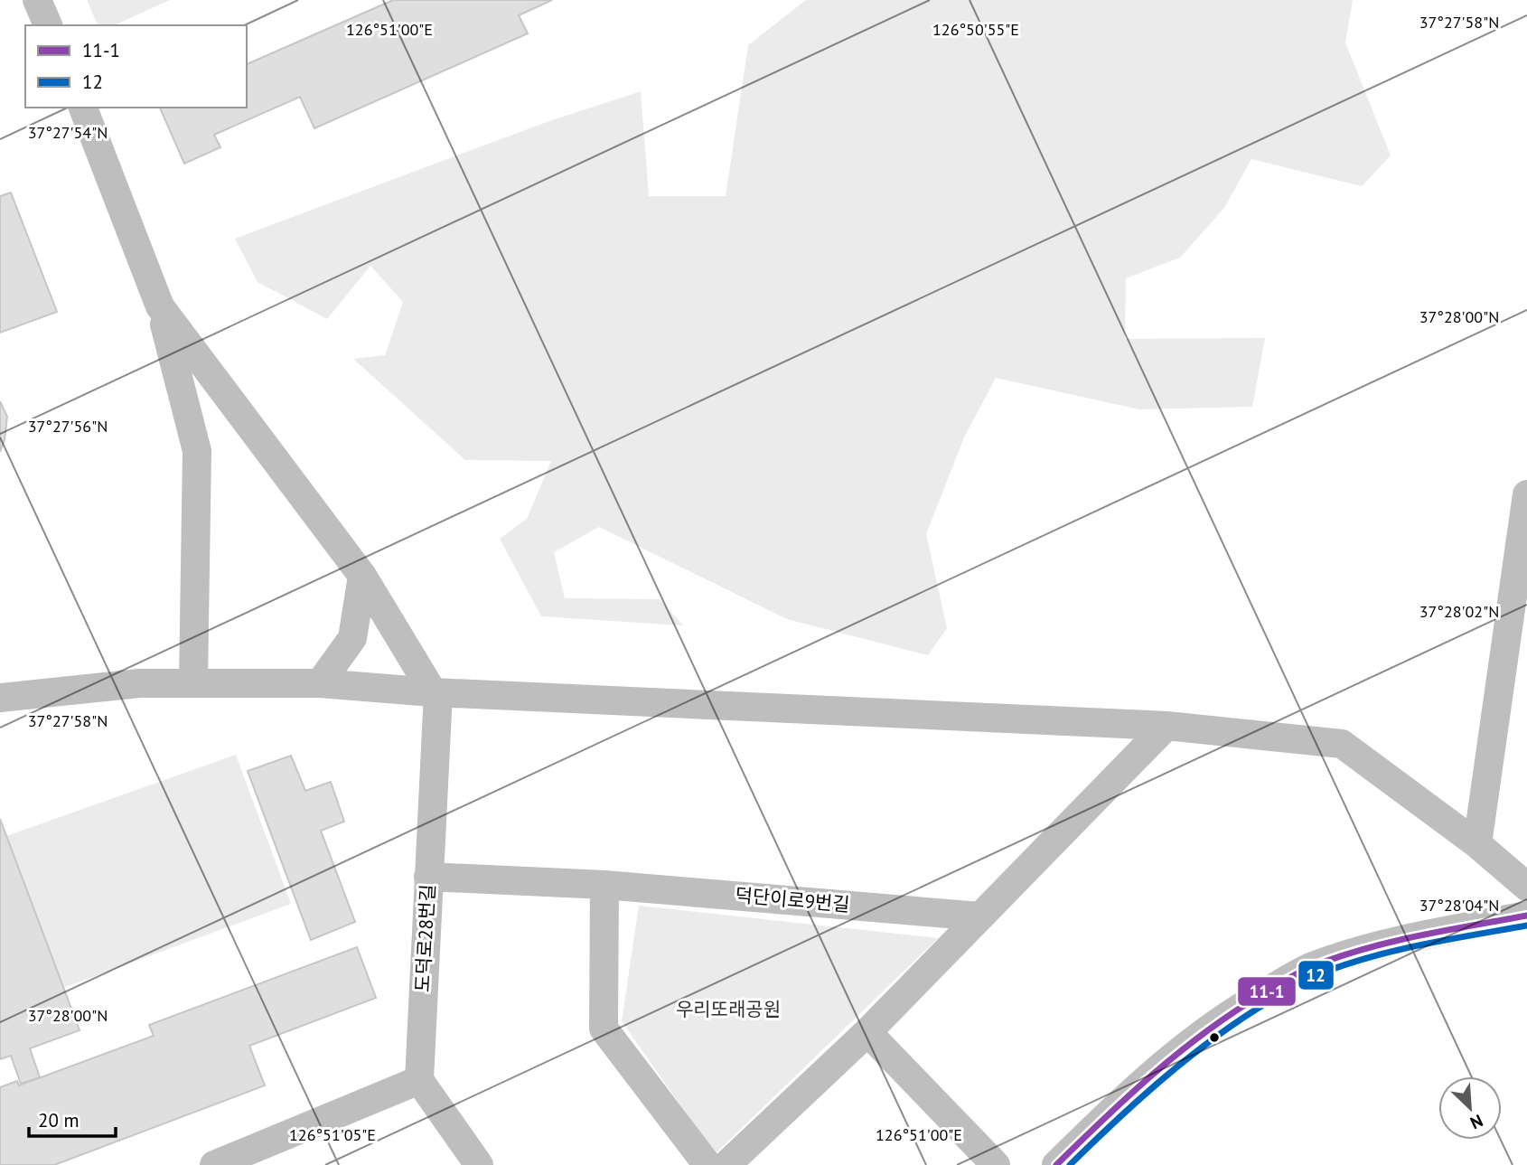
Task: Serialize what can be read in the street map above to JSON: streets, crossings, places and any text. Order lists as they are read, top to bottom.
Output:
{
  "streets": {
    "street": ["덕단이로9번길", "도덕로28번길"]
  },
  "crossings": [
    ["덕단이로9번길", "도덕로28번길"]
  ],
  "parks": ["우리또래공원"],
  "lines": ["transit line 11-1", "transit line 12"],
  "legend": ["11-1", "12"],
  "scale_bar": "20 m",
  "north": "bottom right",
  "coordinates": [
    "37°27'58\"N",
    "126°51'00\"E",
    "126°50'55\"E",
    "37°27'54\"N",
    "37°28'00\"N",
    "37°27'56\"N",
    "37°28'02\"N",
    "37°28'04\"N",
    "126°51'05\"E"
  ]
}
